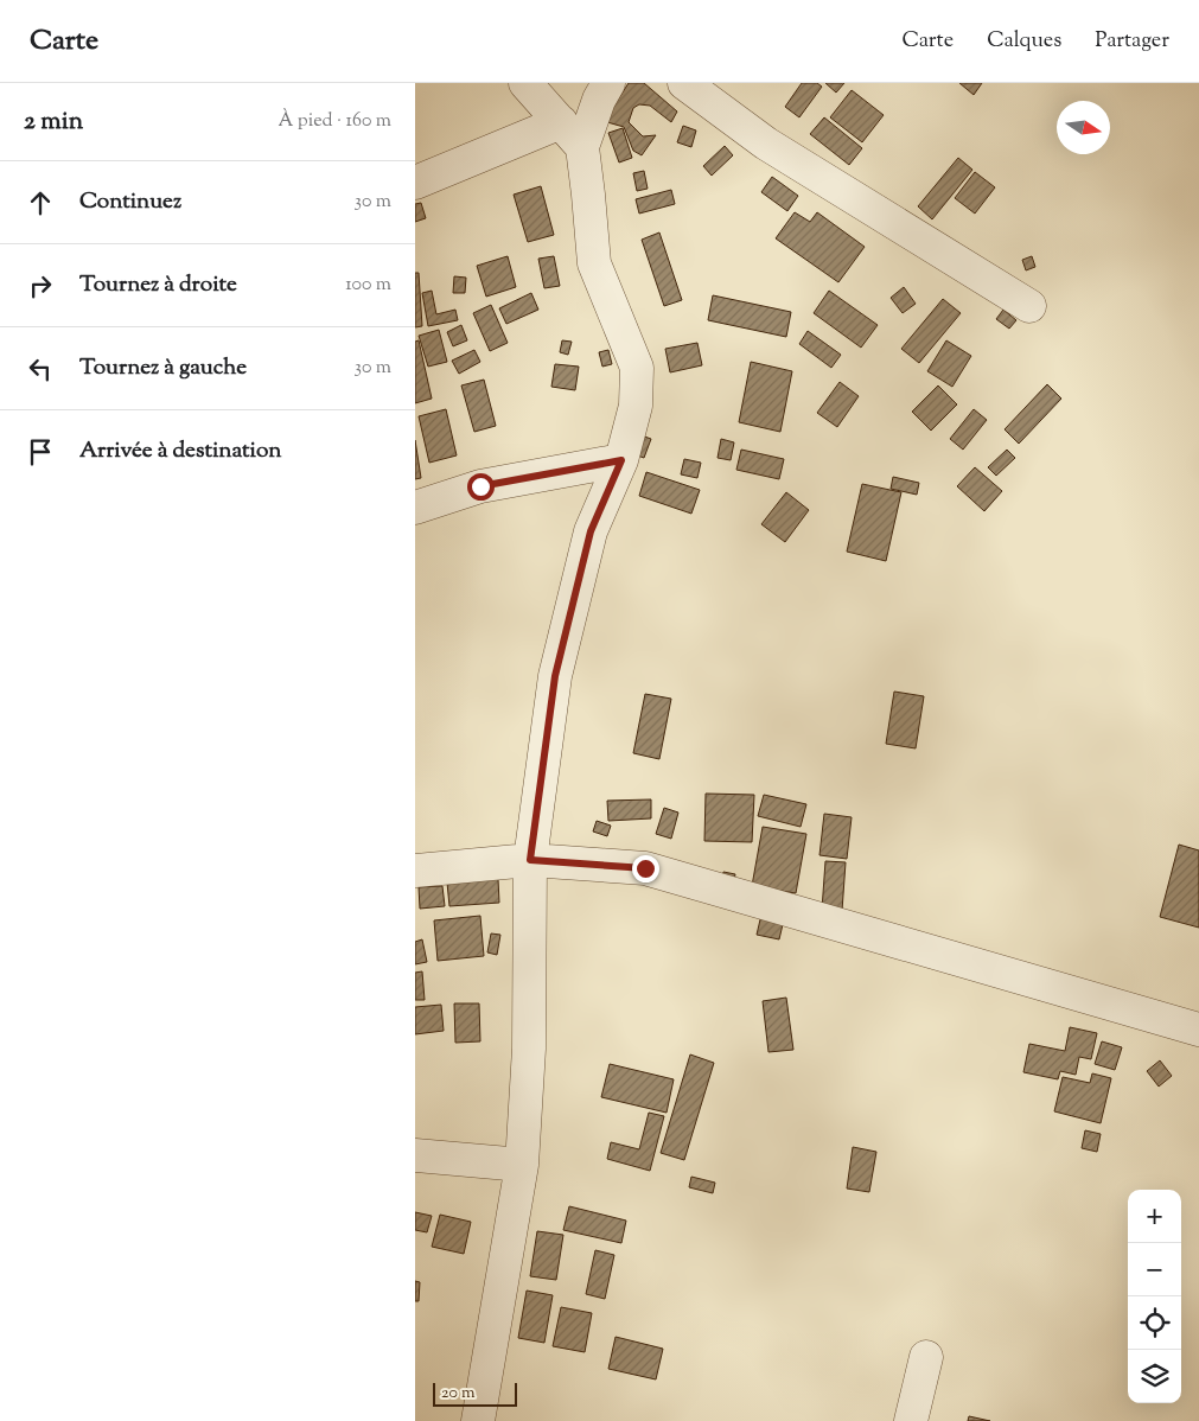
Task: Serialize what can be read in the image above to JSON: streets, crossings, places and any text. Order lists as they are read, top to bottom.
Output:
{
  "scale_bar": "20 m",
  "north": "right",
  "page": {
    "header": "Carte",
    "nav": ["Carte", "Calques", "Partager"],
    "heading": ["2 min", "À pied · 160 m"],
    "list": [
      ["Continuez", "30 m"],
      ["Tournez à droite", "100 m"],
      ["Tournez à gauche", "30 m"],
      "Arrivée à destination"
    ],
    "map_buttons": ["+", "−"],
    "scale": "20 m"
  }
}
